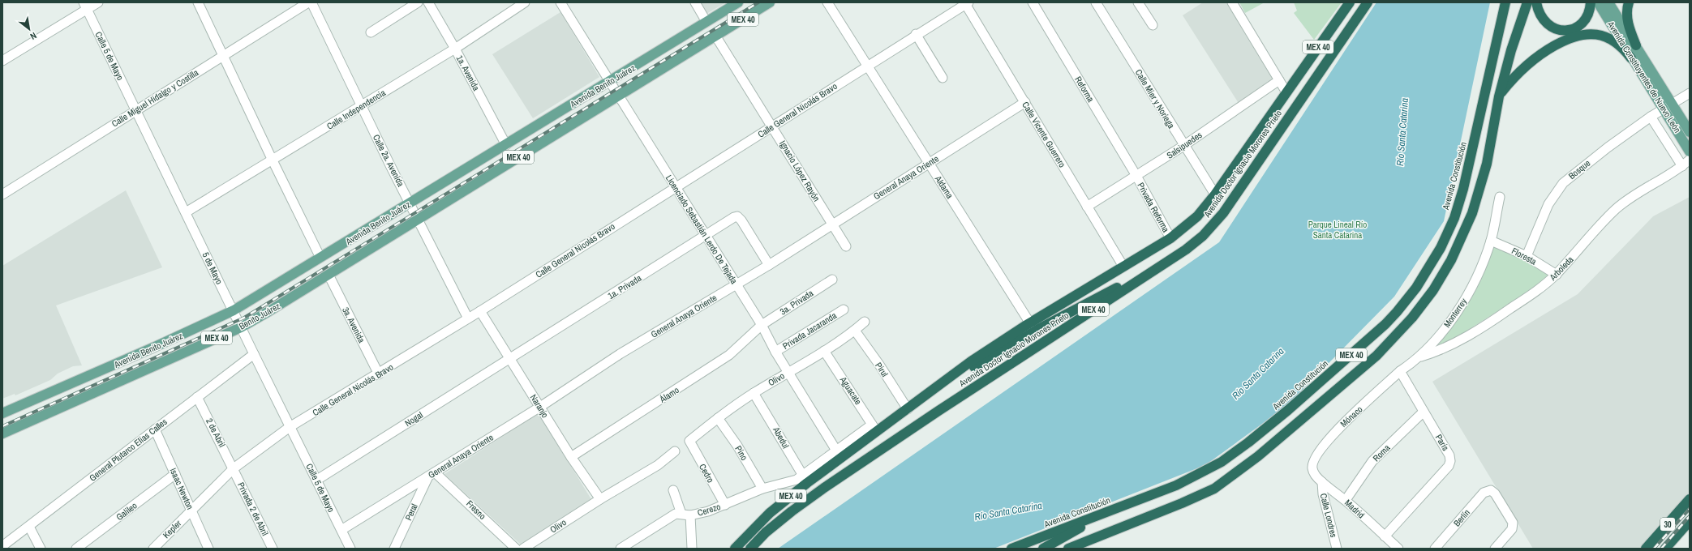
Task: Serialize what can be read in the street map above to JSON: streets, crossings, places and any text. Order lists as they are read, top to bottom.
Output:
{
  "streets": {
    "highway": [
      "MEX 40",
      "Avenida Doctor Ignacio Morones Prieto",
      "Avenida Constitución",
      "30"
    ],
    "main road": ["Avenida Constituyentes de Nuevo León", "Avenida Benito Juárez", "Benito Juárez"],
    "street": [
      "Calle 5 de Mayo",
      "1a. Avenida",
      "Reforma",
      "Calle Miguel Hidalgo y Costilla",
      "Calle Mier y Noriega",
      "Calle Independencia",
      "Calle General Nicolás Bravo",
      "Calle Vicente Guerrero",
      "Salsipuedes",
      "Calle 2a. Avenida",
      "Bosque",
      "Ignacio López Rayón",
      "General Anaya Oriente",
      "Aldama",
      "Privada Reforma",
      "Licenciado Sebastián Lerdo De Tejada",
      "Floresta",
      "5 de Mayo",
      "Arboleda",
      "1a. Privada",
      "3a. Privada",
      "Monterrey",
      "3a. Avenida",
      "Privada Jacaranda",
      "Pirul",
      "Olivo",
      "Aguacate",
      "Álamo",
      "Naranjo",
      "Mónaco",
      "Nogal",
      "2 de Abril",
      "Abedul",
      "París",
      "General Plutarco Elías Calles",
      "Pino",
      "Roma",
      "Cedro",
      "Isaac Newton",
      "Privada 2 de Abril",
      "Madrid",
      "Fresno",
      "Cerezo",
      "Galileo",
      "Peral",
      "Calle Londres",
      "Berlín",
      "Kepler"
    ]
  },
  "crossings": [
    ["Calle 5 de Mayo", "Calle Miguel Hidalgo y Costilla"],
    ["Calle 5 de Mayo", "Calle General Nicolás Bravo"],
    ["Calle 5 de Mayo", "General Anaya Oriente"],
    ["Calle 5 de Mayo", "5 de Mayo"],
    ["Calle 5 de Mayo", "Nogal"],
    ["1a. Avenida", "Avenida Benito Juárez"],
    ["1a. Avenida", "Calle Independencia"],
    ["Avenida Constituyentes de Nuevo León", "Bosque"],
    ["Avenida Benito Juárez", "Calle 2a. Avenida"],
    ["Avenida Benito Juárez", "Ignacio López Rayón"],
    ["Avenida Benito Juárez", "Licenciado Sebastián Lerdo De Tejada"],
    ["Avenida Benito Juárez", "5 de Mayo"],
    ["Avenida Benito Juárez", "Benito Juárez"],
    ["Reforma", "Salsipuedes"],
    ["Reforma", "Privada Reforma"],
    ["Calle Miguel Hidalgo y Costilla", "5 de Mayo"],
    ["Calle Mier y Noriega", "Salsipuedes"],
    ["Calle Mier y Noriega", "Avenida Doctor Ignacio Morones Prieto"],
    ["Calle Independencia", "Calle 2a. Avenida"],
    ["Calle Independencia", "5 de Mayo"],
    ["Calle General Nicolás Bravo", "Calle Vicente Guerrero"],
    ["Calle General Nicolás Bravo", "Calle 2a. Avenida"],
    ["Calle General Nicolás Bravo", "Ignacio López Rayón"],
    ["Calle General Nicolás Bravo", "Aldama"],
    ["Calle General Nicolás Bravo", "Licenciado Sebastián Lerdo De Tejada"],
    ["Calle General Nicolás Bravo", "5 de Mayo"],
    ["Calle General Nicolás Bravo", "3a. Avenida"],
    ["Calle General Nicolás Bravo", "Naranjo"],
    ["Calle General Nicolás Bravo", "2 de Abril"],
    ["Calle General Nicolás Bravo", "Isaac Newton"],
    ["Calle General Nicolás Bravo", "Privada 2 de Abril"],
    ["Calle General Nicolás Bravo", "Kepler"],
    ["Calle Vicente Guerrero", "Salsipuedes"],
    ["Calle Vicente Guerrero", "Avenida Doctor Ignacio Morones Prieto"],
    ["Calle Vicente Guerrero", "General Anaya Oriente"],
    ["Salsipuedes", "Privada Reforma"],
    ["Calle 2a. Avenida", "Benito Juárez"],
    ["Avenida Doctor Ignacio Morones Prieto", "Aldama"],
    ["Avenida Doctor Ignacio Morones Prieto", "Privada Reforma"],
    ["Avenida Doctor Ignacio Morones Prieto", "Licenciado Sebastián Lerdo De Tejada"],
    ["Avenida Doctor Ignacio Morones Prieto", "Pirul"],
    ["Avenida Doctor Ignacio Morones Prieto", "Aguacate"],
    ["Avenida Doctor Ignacio Morones Prieto", "Abedul"],
    ["Avenida Doctor Ignacio Morones Prieto", "Cerezo"],
    ["Bosque", "Floresta"],
    ["Ignacio López Rayón", "General Anaya Oriente"],
    ["General Anaya Oriente", "Aldama"],
    ["General Anaya Oriente", "Licenciado Sebastián Lerdo De Tejada"],
    ["General Anaya Oriente", "1a. Privada"],
    ["General Anaya Oriente", "Naranjo"],
    ["General Anaya Oriente", "Fresno"],
    ["General Anaya Oriente", "Peral"],
    ["Licenciado Sebastián Lerdo De Tejada", "1a. Privada"],
    ["Licenciado Sebastián Lerdo De Tejada", "3a. Privada"],
    ["Licenciado Sebastián Lerdo De Tejada", "Privada Jacaranda"],
    ["Licenciado Sebastián Lerdo De Tejada", "Olivo"],
    ["Licenciado Sebastián Lerdo De Tejada", "Álamo"],
    ["Floresta", "Arboleda"],
    ["Floresta", "Monterrey"],
    ["5 de Mayo", "Benito Juárez"],
    ["5 de Mayo", "General Plutarco Elías Calles"],
    ["Arboleda", "Monterrey"],
    ["1a. Privada", "Naranjo"],
    ["1a. Privada", "Nogal"],
    ["3a. Privada", "Álamo"],
    ["Monterrey", "Mónaco"],
    ["Monterrey", "París"],
    ["Benito Juárez", "3a. Avenida"],
    ["Pirul", "Olivo"],
    ["Olivo", "Aguacate"],
    ["Olivo", "Naranjo"],
    ["Olivo", "Abedul"],
    ["Olivo", "Pino"],
    ["Olivo", "Cedro"],
    ["Álamo", "Naranjo"],
    ["Naranjo", "Nogal"],
    ["Mónaco", "París"],
    ["Mónaco", "Madrid"],
    ["2 de Abril", "General Plutarco Elías Calles"],
    ["2 de Abril", "Privada 2 de Abril"],
    ["Abedul", "Cerezo"],
    ["París", "Roma"],
    ["París", "Madrid"],
    ["General Plutarco Elías Calles", "Isaac Newton"],
    ["Pino", "Cerezo"],
    ["Roma", "Madrid"],
    ["Cedro", "Cerezo"],
    ["Isaac Newton", "Galileo"],
    ["Isaac Newton", "Kepler"],
    ["Madrid", "Calle Londres"],
    ["Fresno", "Peral"]
  ],
  "water": ["Río Santa Catarina"],
  "parks": ["Parque Lineal Río Santa Catarina"],
  "north": "bottom right"
}
